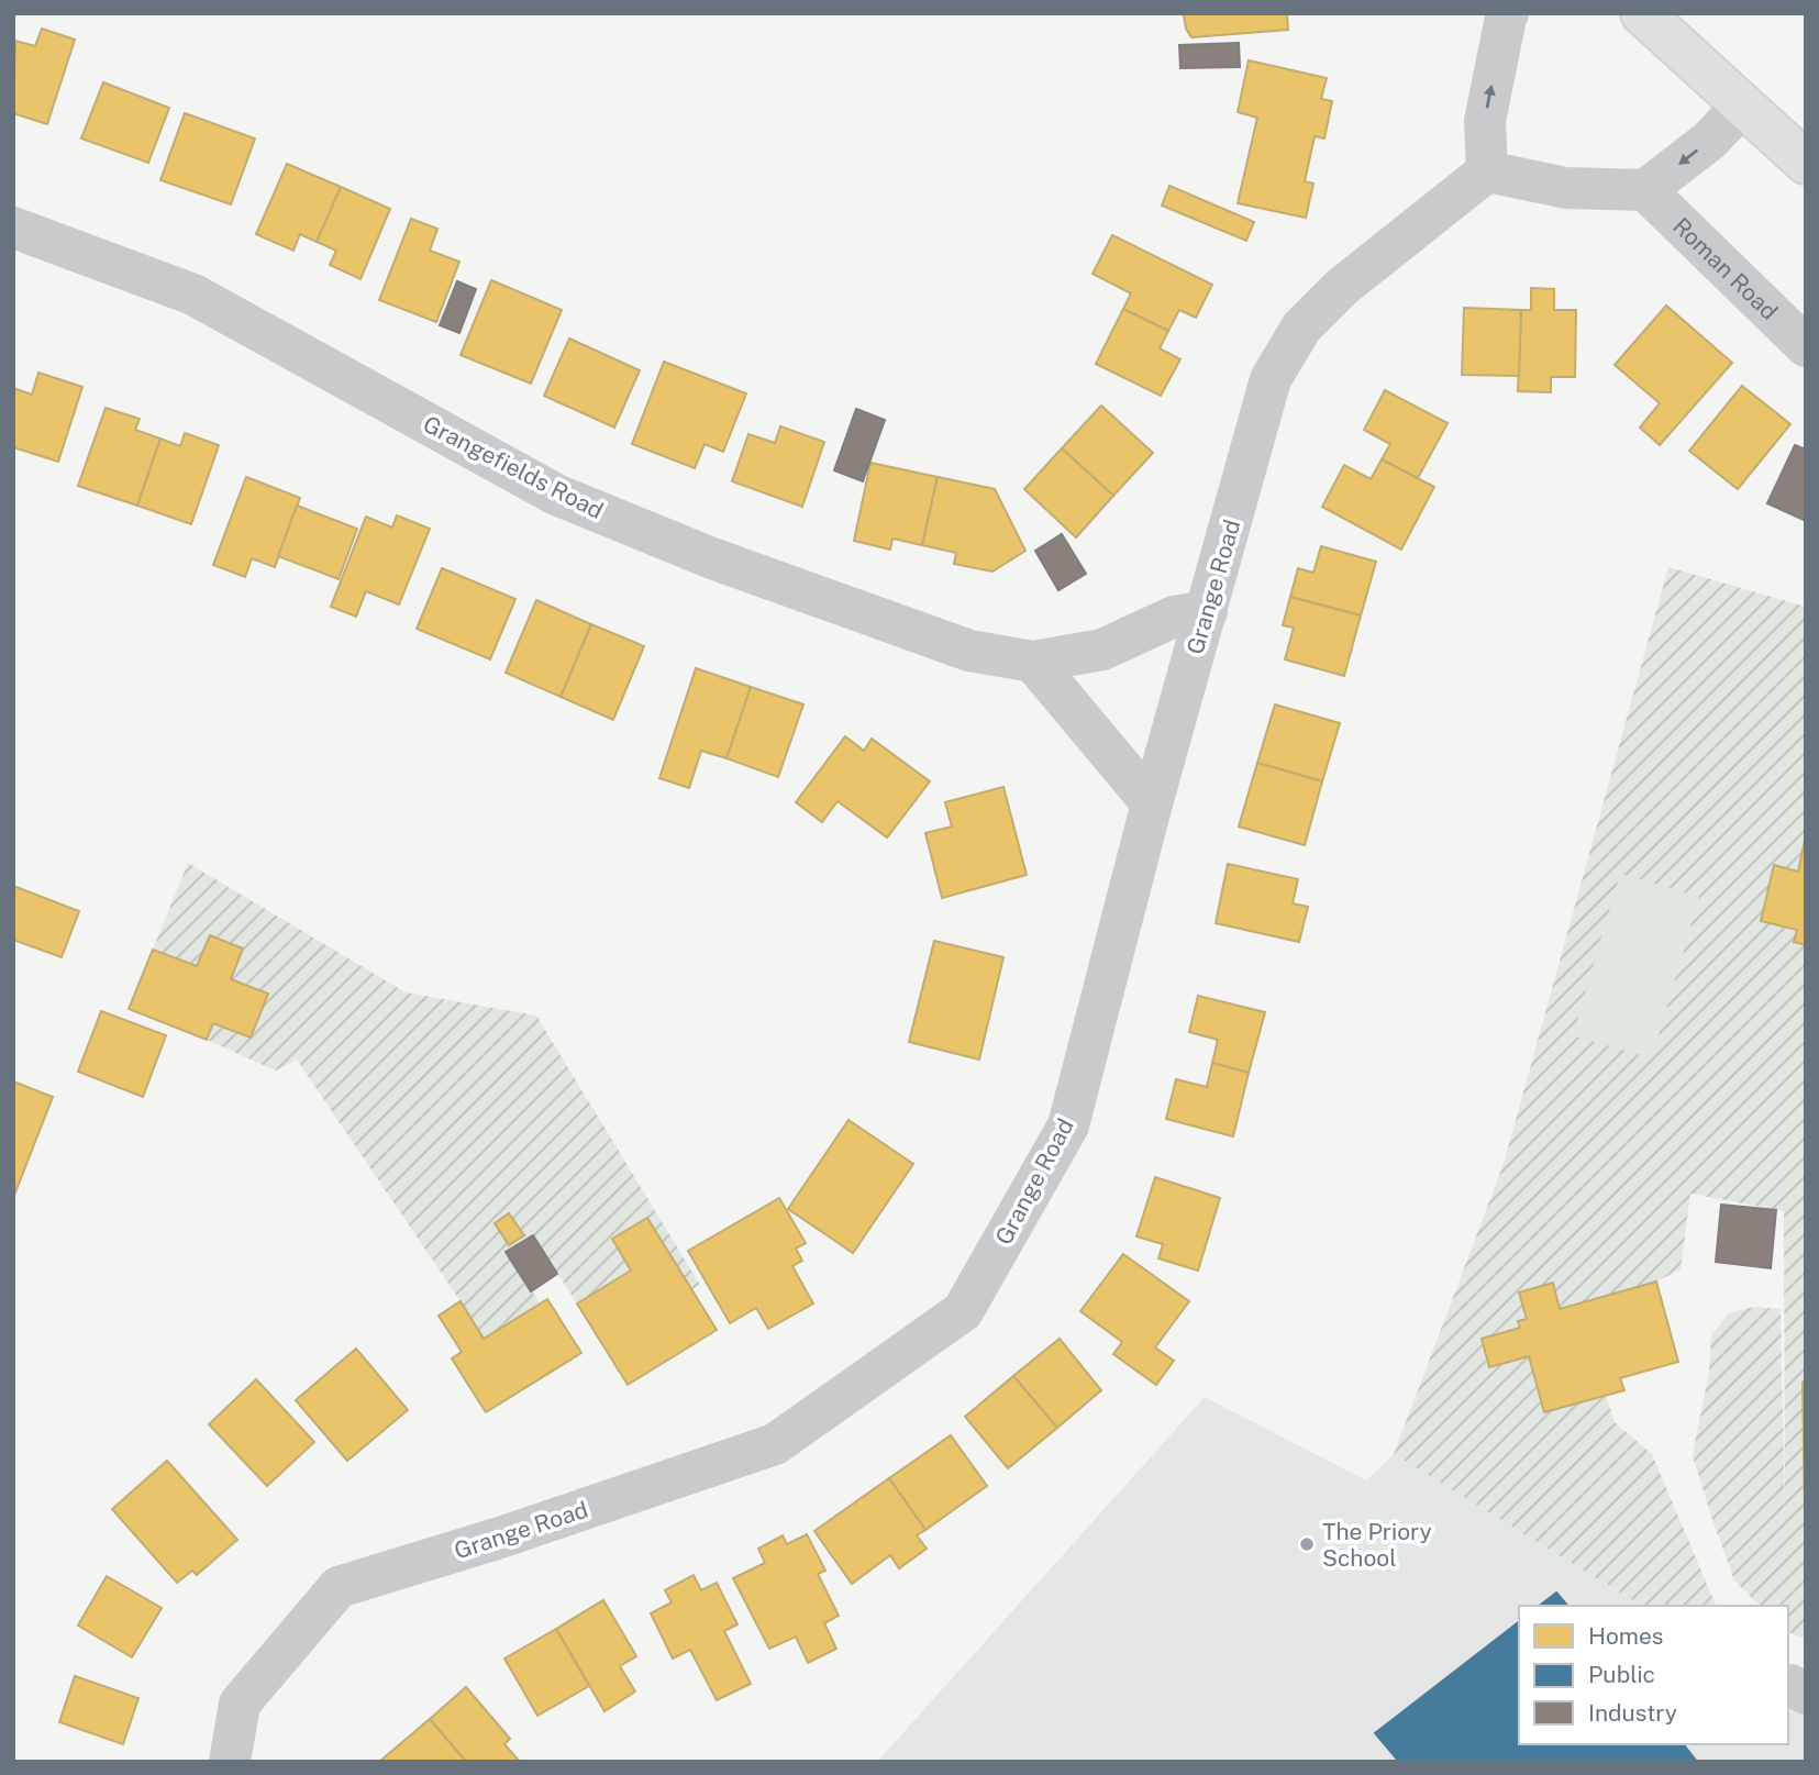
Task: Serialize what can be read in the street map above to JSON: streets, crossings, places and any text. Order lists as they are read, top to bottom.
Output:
{
  "streets": {
    "street": ["Roman Road", "Grangefields Road", "Grange Road"]
  },
  "crossings": [
    ["Grangefields Road", "Grange Road"]
  ],
  "places": ["The Priory School"],
  "legend": ["Homes", "Public", "Industry"]
}
